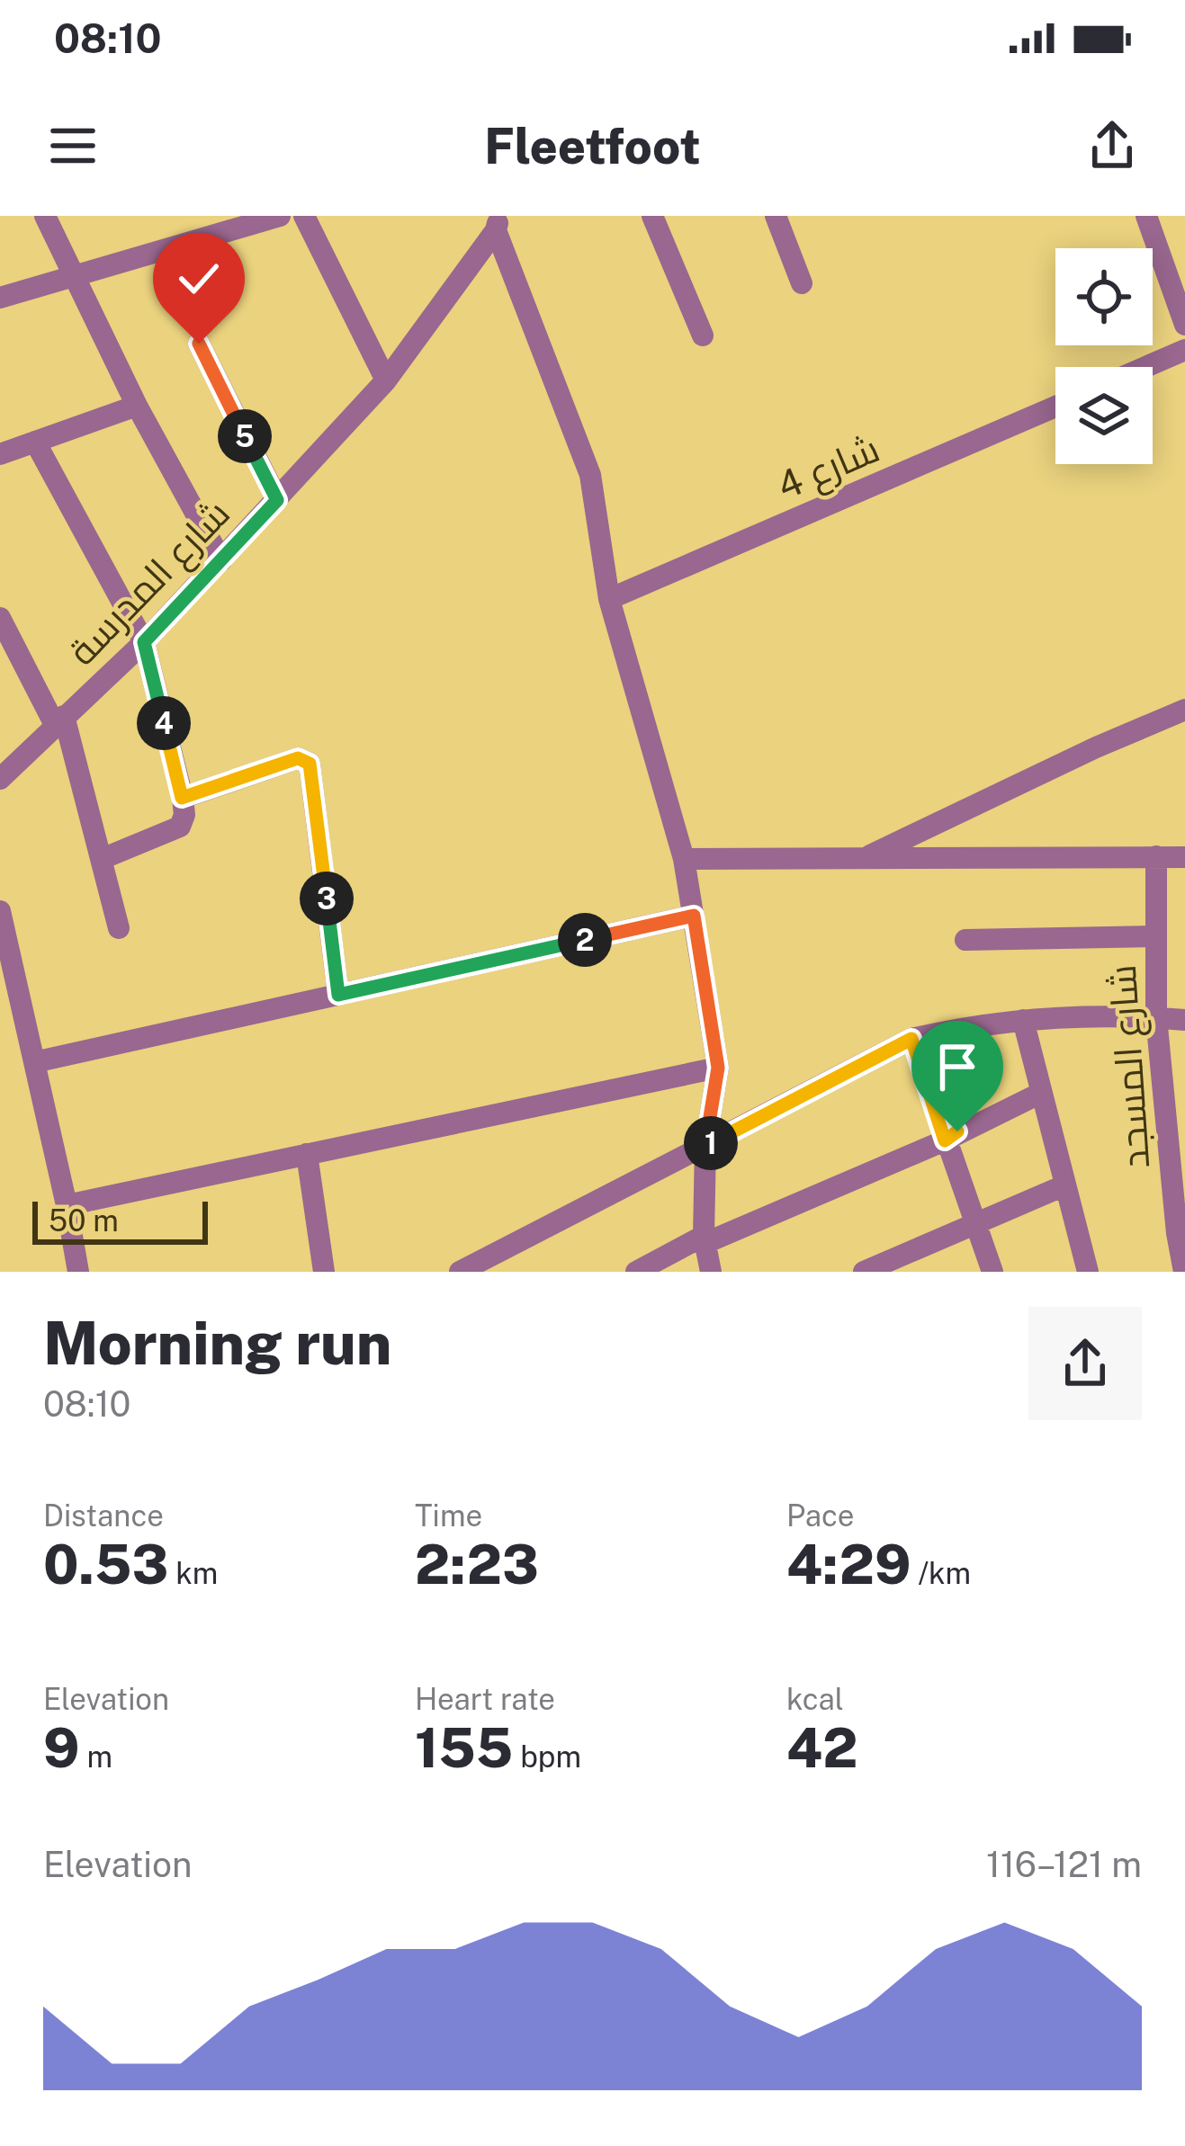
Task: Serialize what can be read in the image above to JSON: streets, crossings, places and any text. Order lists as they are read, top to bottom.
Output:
{
  "streets": {
    "street": ["شارع 4", "شارع المدرسة", "شارع المسجد"]
  },
  "scale_bar": "50 m",
  "page": {
    "status": "08:10",
    "header": "Fleetfoot",
    "pins": [
      "5",
      "4",
      "3",
      "2",
      "1"
    ],
    "scale": "50 m",
    "heading": ["Morning run", "08:10"],
    "stats": [
      ["Distance", "0.53 km"],
      ["Time", "2:23"],
      ["Pace", "4:29 /km"],
      ["Elevation", "9 m"],
      ["Heart rate", "155 bpm"],
      ["kcal", "42"]
    ],
    "chart": ["Elevation", "116–121 m"]
  }
}
